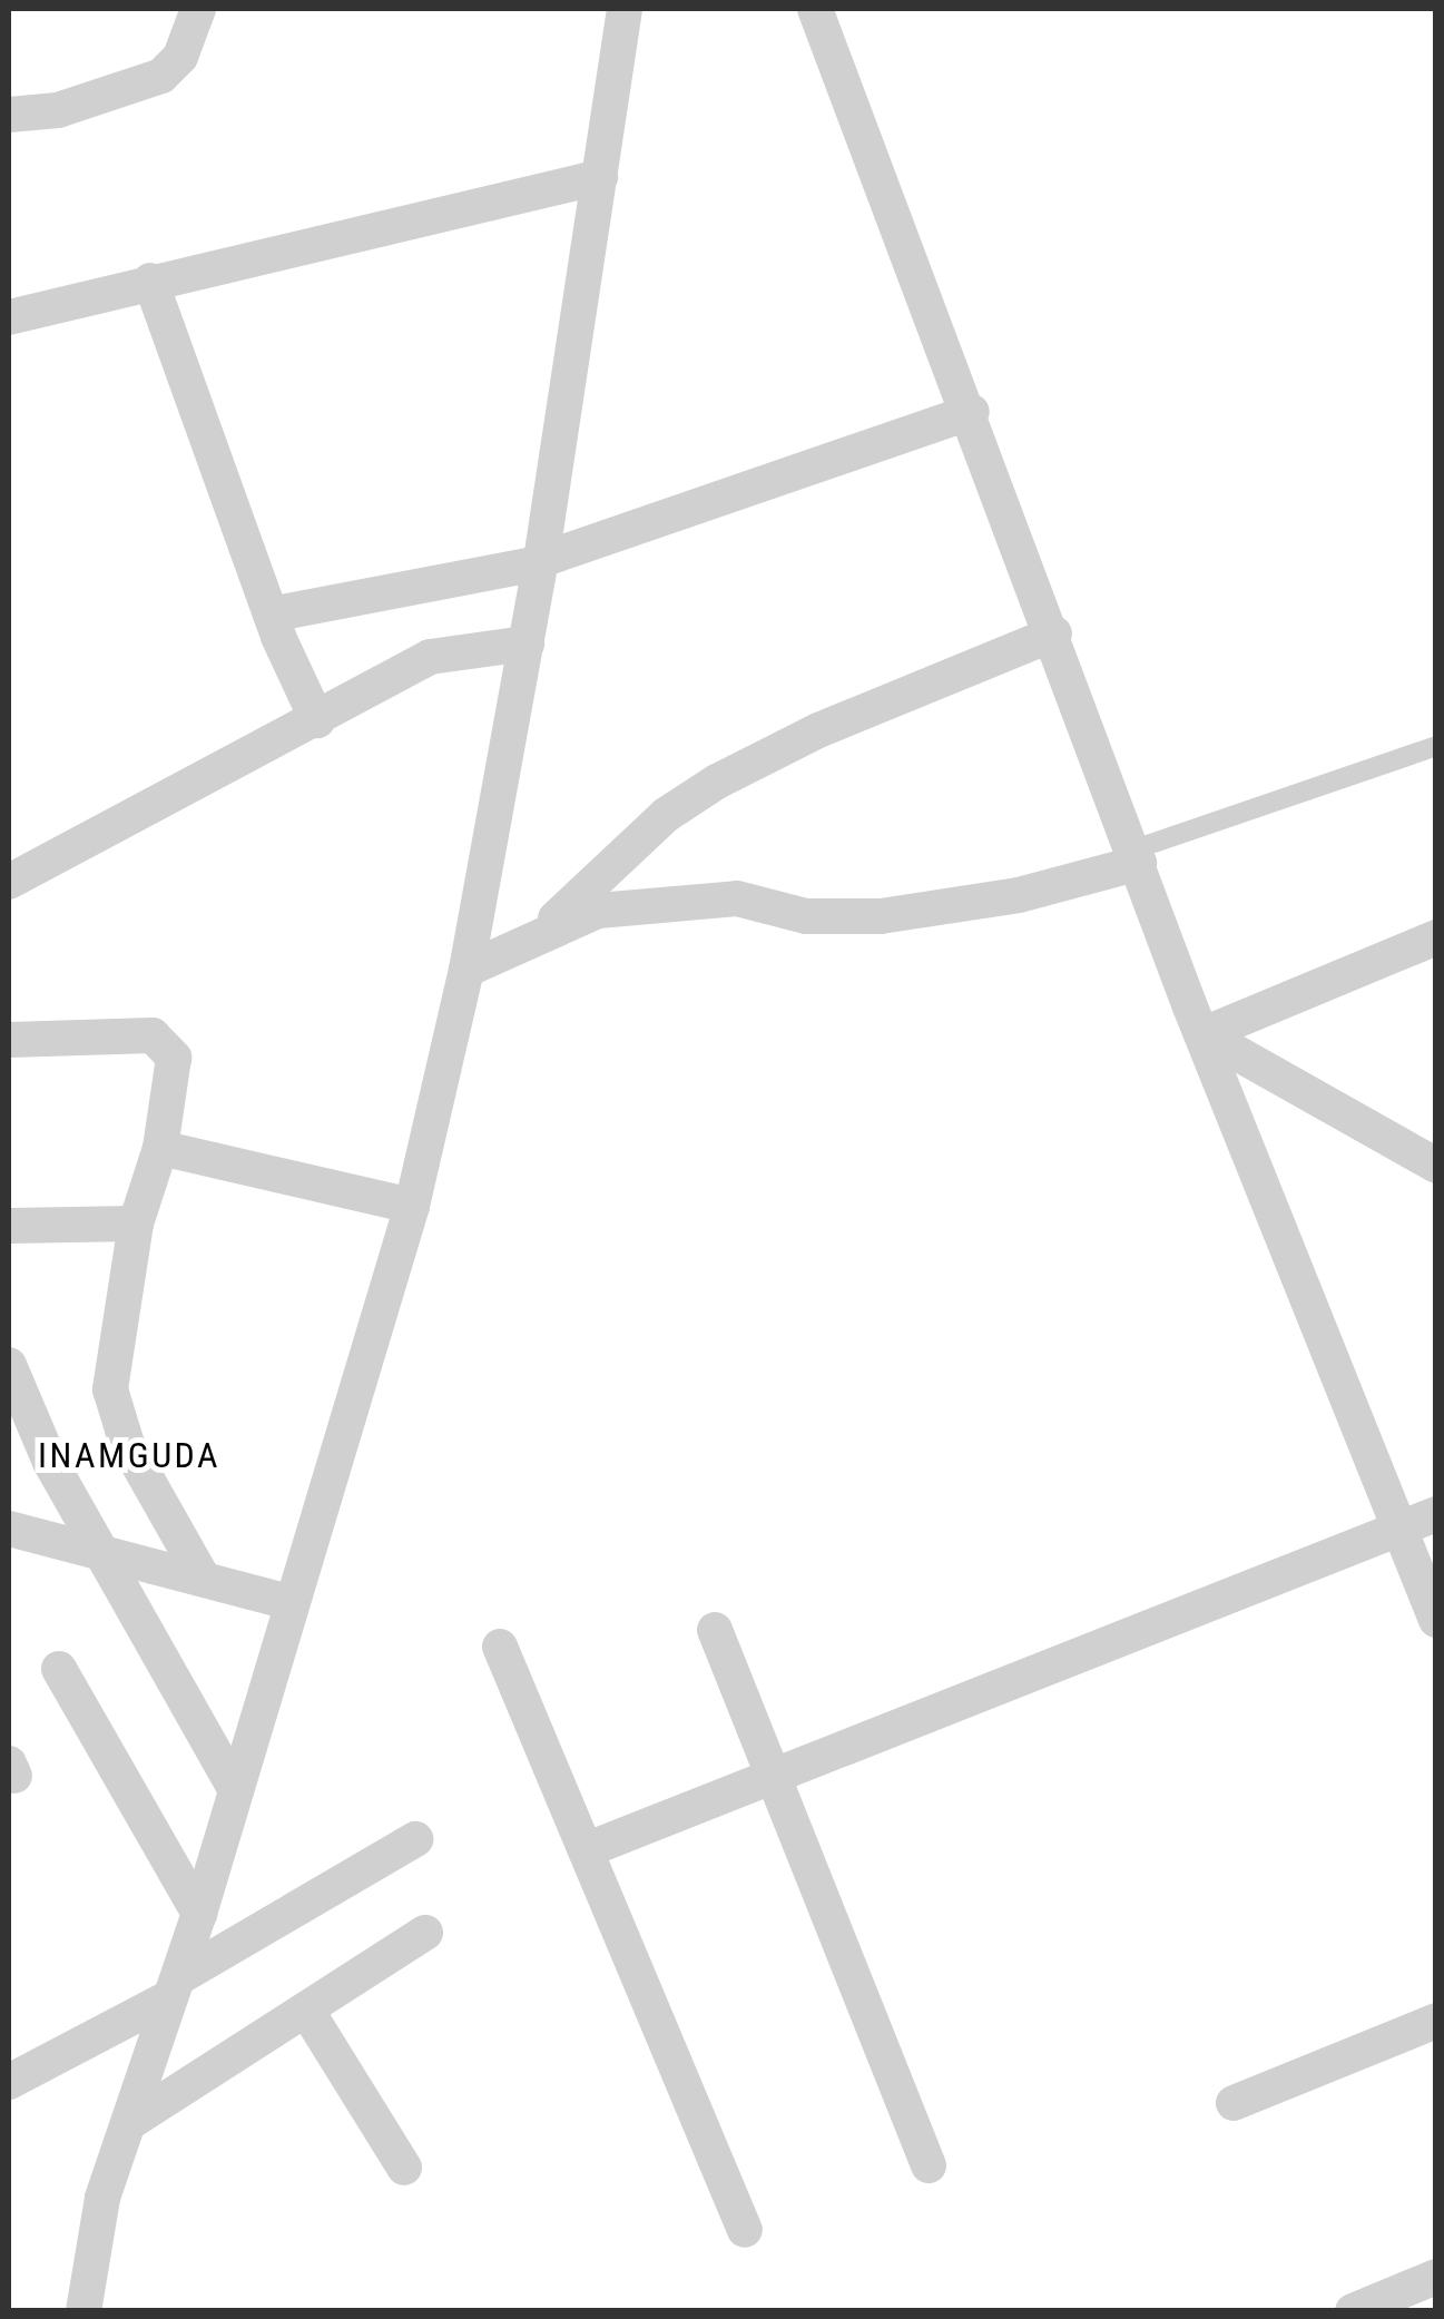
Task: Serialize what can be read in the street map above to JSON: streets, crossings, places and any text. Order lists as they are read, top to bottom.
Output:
{
  "districts": ["INAMGUDA"]
}
